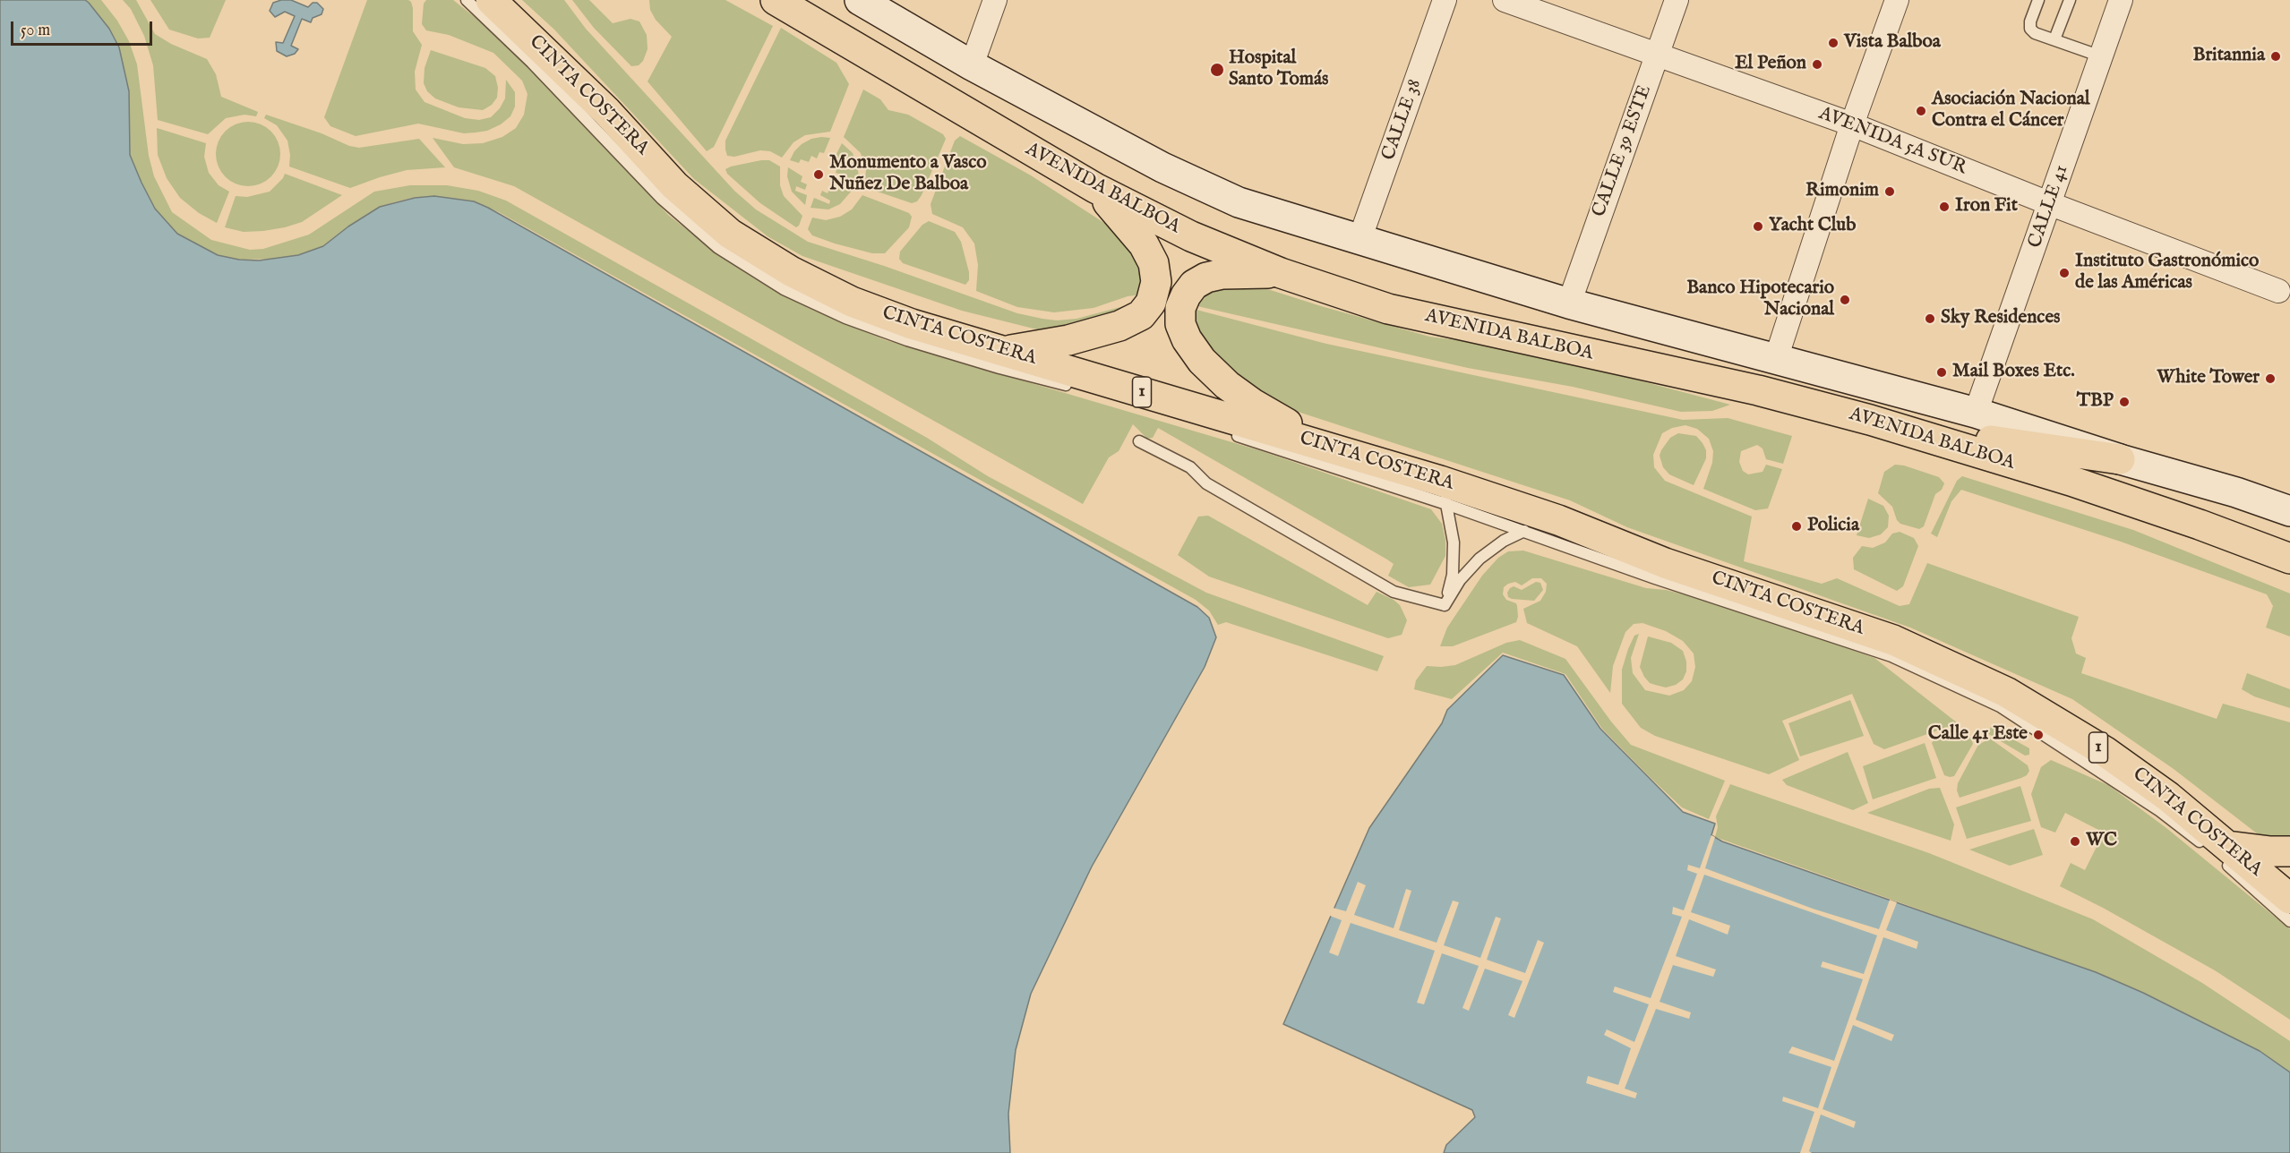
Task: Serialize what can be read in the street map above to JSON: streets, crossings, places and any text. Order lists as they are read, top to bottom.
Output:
{
  "streets": {
    "highway": ["CINTA COSTERA", "AVENIDA BALBOA", "1"],
    "street": [
      "CALLE 38",
      "AVENIDA 5A SUR",
      "CALLE 39 ESTE",
      "CALLE 41"
    ]
  },
  "crossings": [
    ["CALLE 38", "AVENIDA BALBOA"],
    ["AVENIDA 5A SUR", "CALLE 39 ESTE"],
    ["AVENIDA 5A SUR", "CALLE 41"],
    ["CALLE 39 ESTE", "AVENIDA BALBOA"],
    ["AVENIDA BALBOA", "CALLE 41"]
  ],
  "places": [
    "Vista Balboa",
    "Britannia",
    "El Peñon",
    "Hospital Santo Tomás",
    "Asociación Nacional Contra el Cáncer",
    "Monumento a Vasco Nuñez De Balboa",
    "Rimonim",
    "Iron Fit",
    "Yacht Club",
    "Instituto Gastronómico de las Américas",
    "Banco Hipotecario Nacional",
    "Sky Residences",
    "Mail Boxes Etc.",
    "White Tower",
    "TBP",
    "Policia",
    "Calle 41 Este",
    "WC"
  ],
  "scale_bar": "50 m"
}
